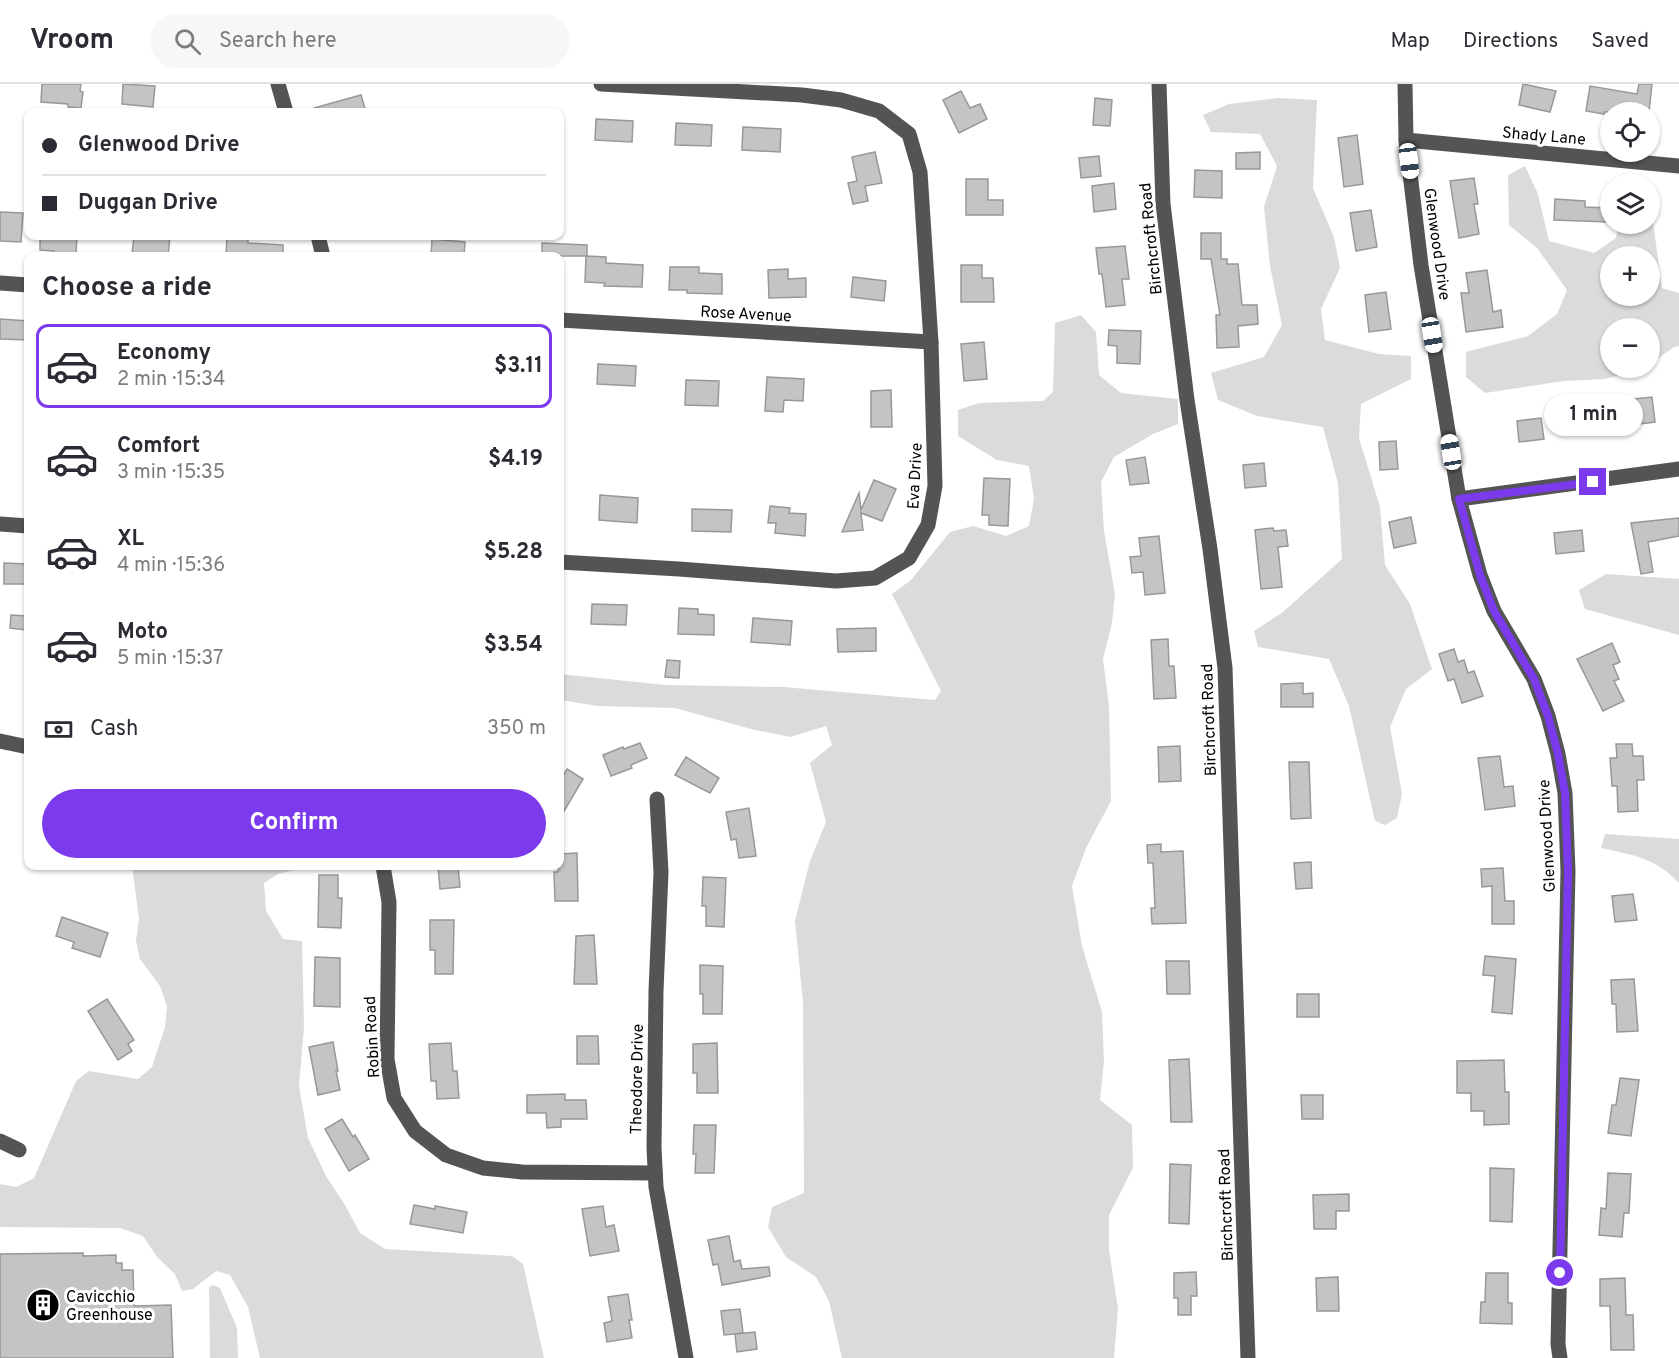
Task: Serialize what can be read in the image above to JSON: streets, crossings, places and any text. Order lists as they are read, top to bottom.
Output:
{
  "streets": {
    "street": [
      "Shady Lane",
      "Birchcroft Road",
      "Glenwood Drive",
      "Rose Avenue",
      "Eva Drive",
      "Robin Road",
      "Theodore Drive"
    ]
  },
  "crossings": [
    ["Shady Lane", "Glenwood Drive"],
    ["Rose Avenue", "Eva Drive"],
    ["Robin Road", "Theodore Drive"]
  ],
  "places": {
    "building": ["Cavicchio Greenhouse"]
  },
  "page": {
    "header": "Vroom",
    "search": "Search here",
    "nav": ["Map", "Directions", "Saved"],
    "map_buttons": ["+", "−"],
    "banner": ["Glenwood Drive", "Duggan Drive"],
    "heading": "Choose a ride",
    "list": [
      {
        "name": "Economy",
        "note": "2 min · 15:34",
        "value": "$3.11"
      },
      {
        "name": "Comfort",
        "note": "3 min · 15:35",
        "value": "$4.19"
      },
      {
        "name": "XL",
        "note": "4 min · 15:36",
        "value": "$5.28"
      },
      {
        "name": "Moto",
        "note": "5 min · 15:37",
        "value": "$3.54"
      }
    ],
    "bubble": "1 min",
    "pay": ["Cash", "350 m"],
    "buttons": "Confirm"
  }
}
